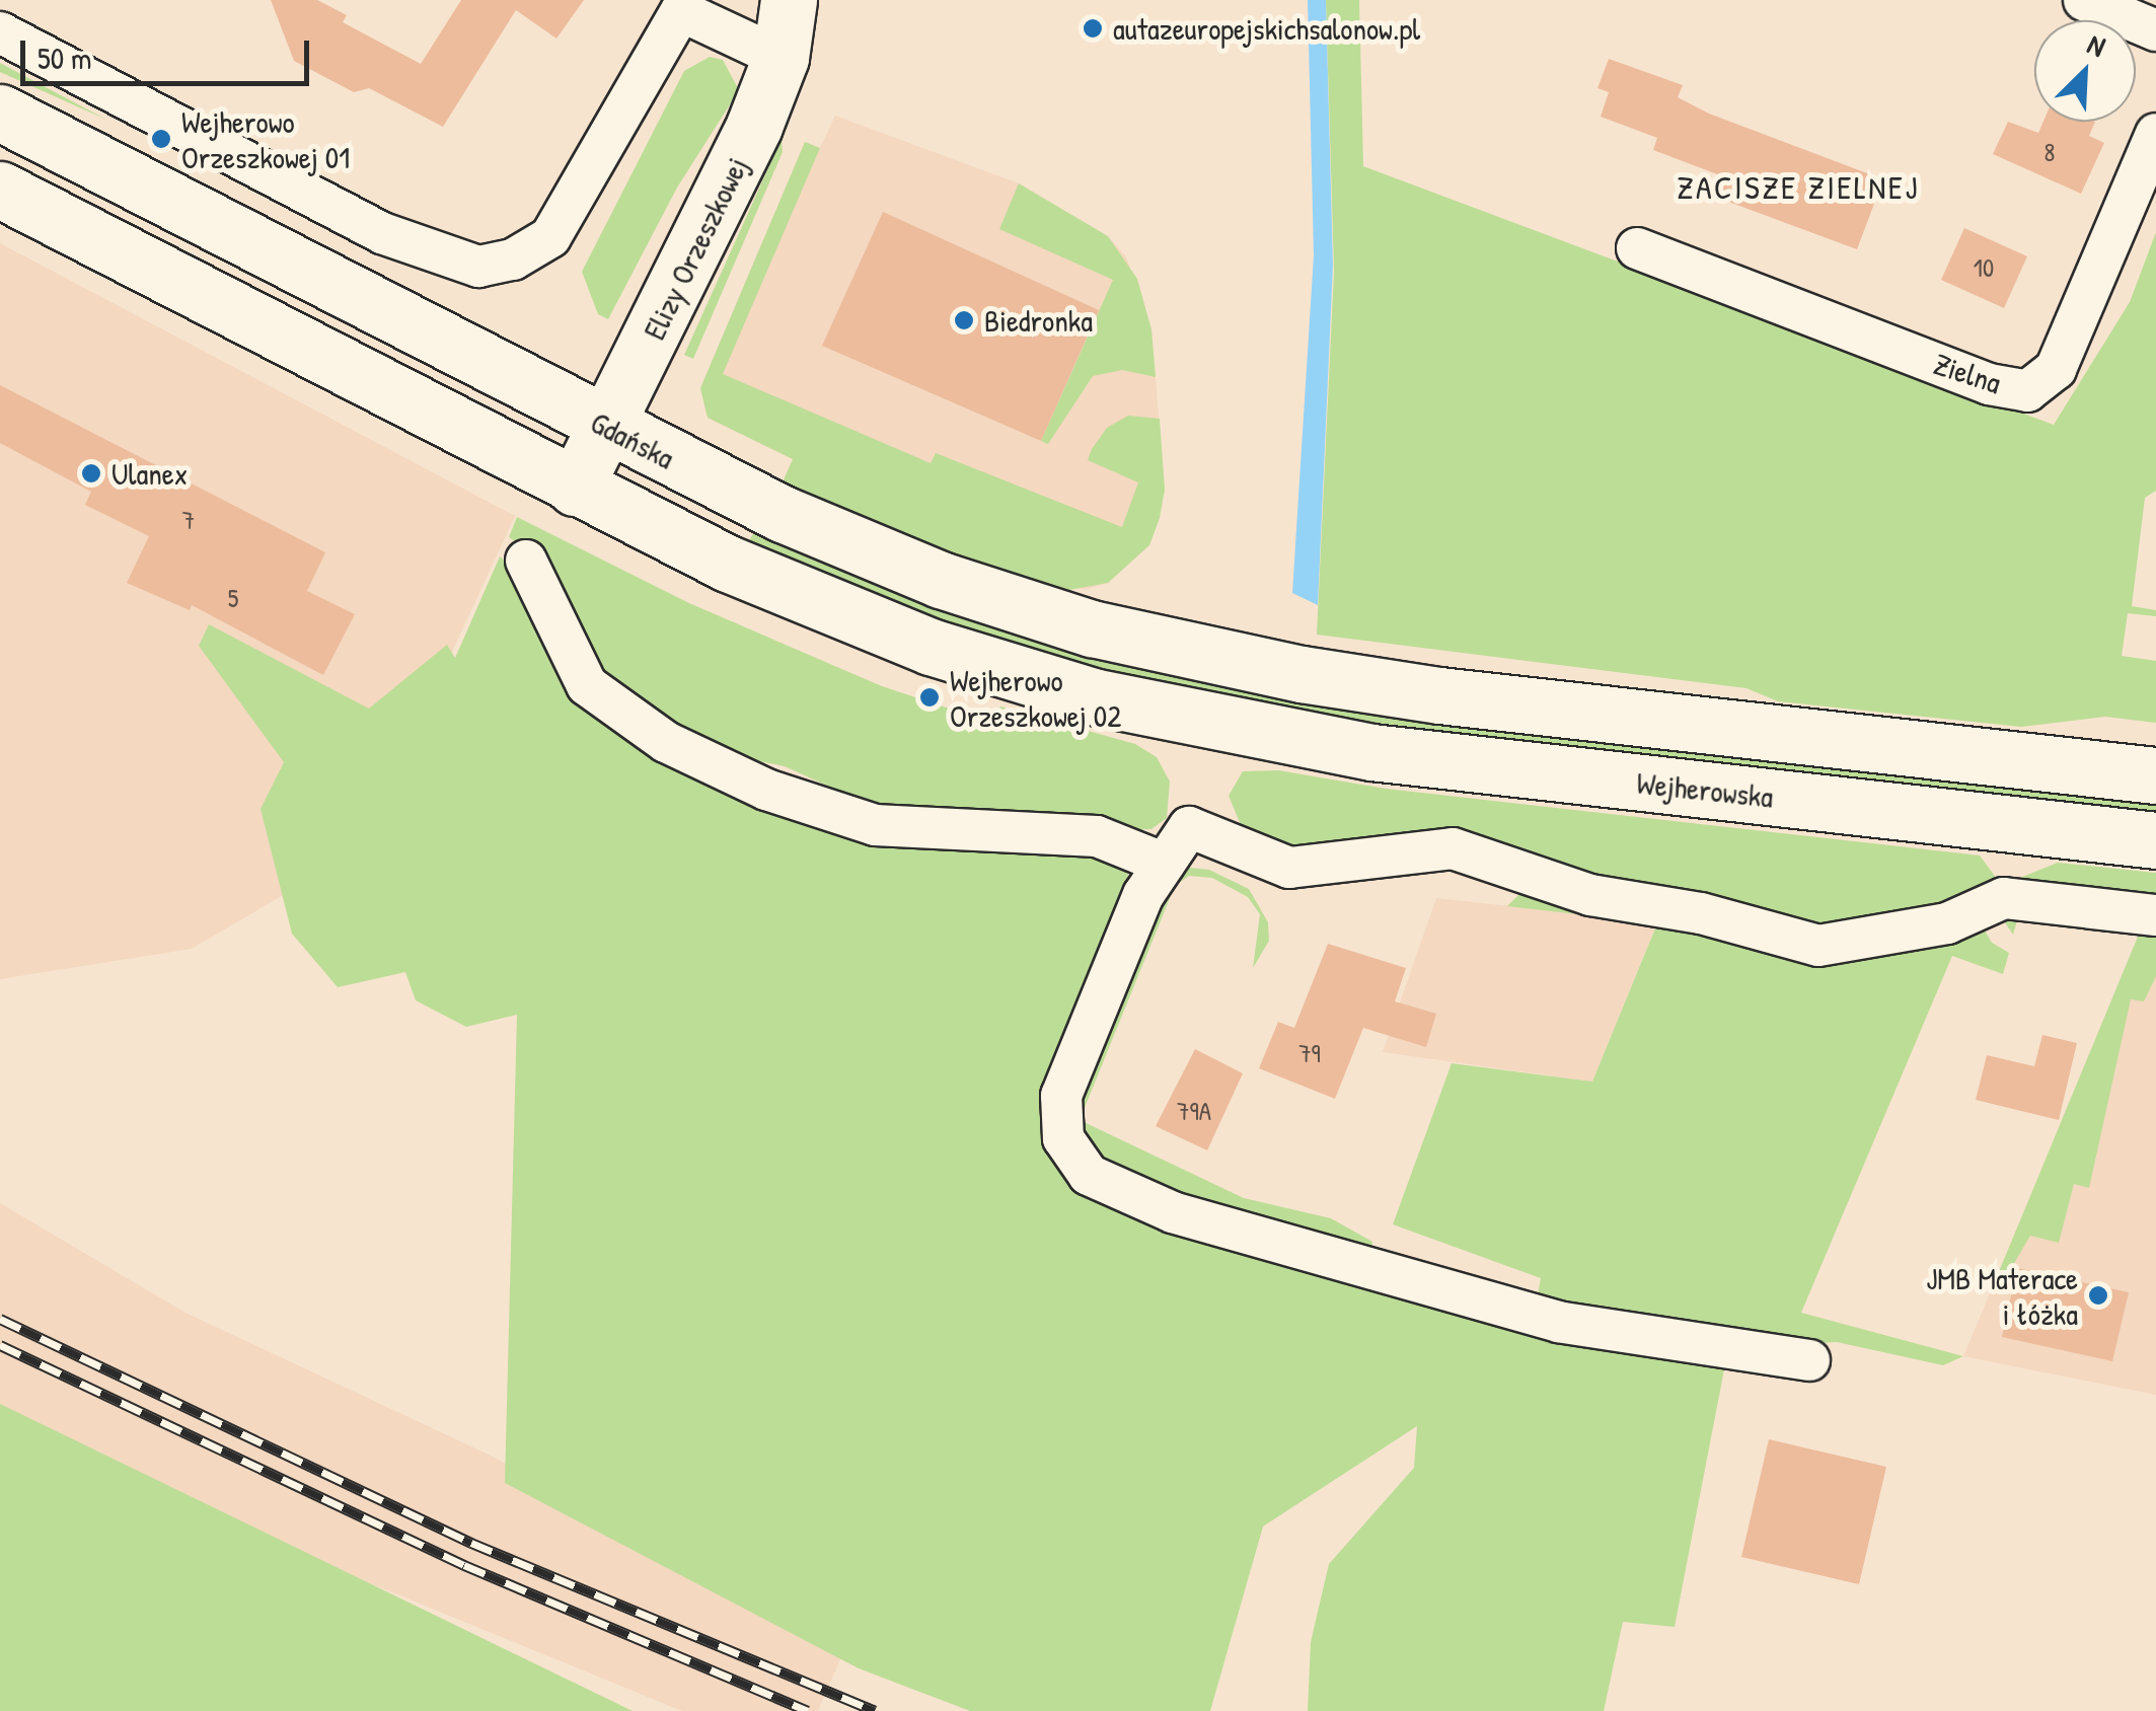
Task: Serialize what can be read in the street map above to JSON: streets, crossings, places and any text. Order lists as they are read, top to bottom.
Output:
{
  "streets": {
    "main road": ["Elizy Orzeszkowej", "Gdańska", "Wejherowska"],
    "street": ["Zielna"]
  },
  "crossings": [
    ["Elizy Orzeszkowej", "Gdańska"],
    ["Elizy Orzeszkowej", "Wejherowska"],
    ["Gdańska", "Wejherowska"]
  ],
  "districts": ["ZACISZE ZIELNEJ"],
  "places": [
    "autazeuropejskichsalonow.pl",
    "Wejherowo Orzeszkowej 01",
    "Biedronka",
    "Ulanex",
    "Wejherowo Orzeszkowej 02",
    "JMB Materace i łóżka"
  ],
  "house_numbers": [
    "8",
    "10",
    "7",
    "5",
    "79",
    "79A"
  ],
  "scale_bar": "50 m",
  "north": "top right"
}
